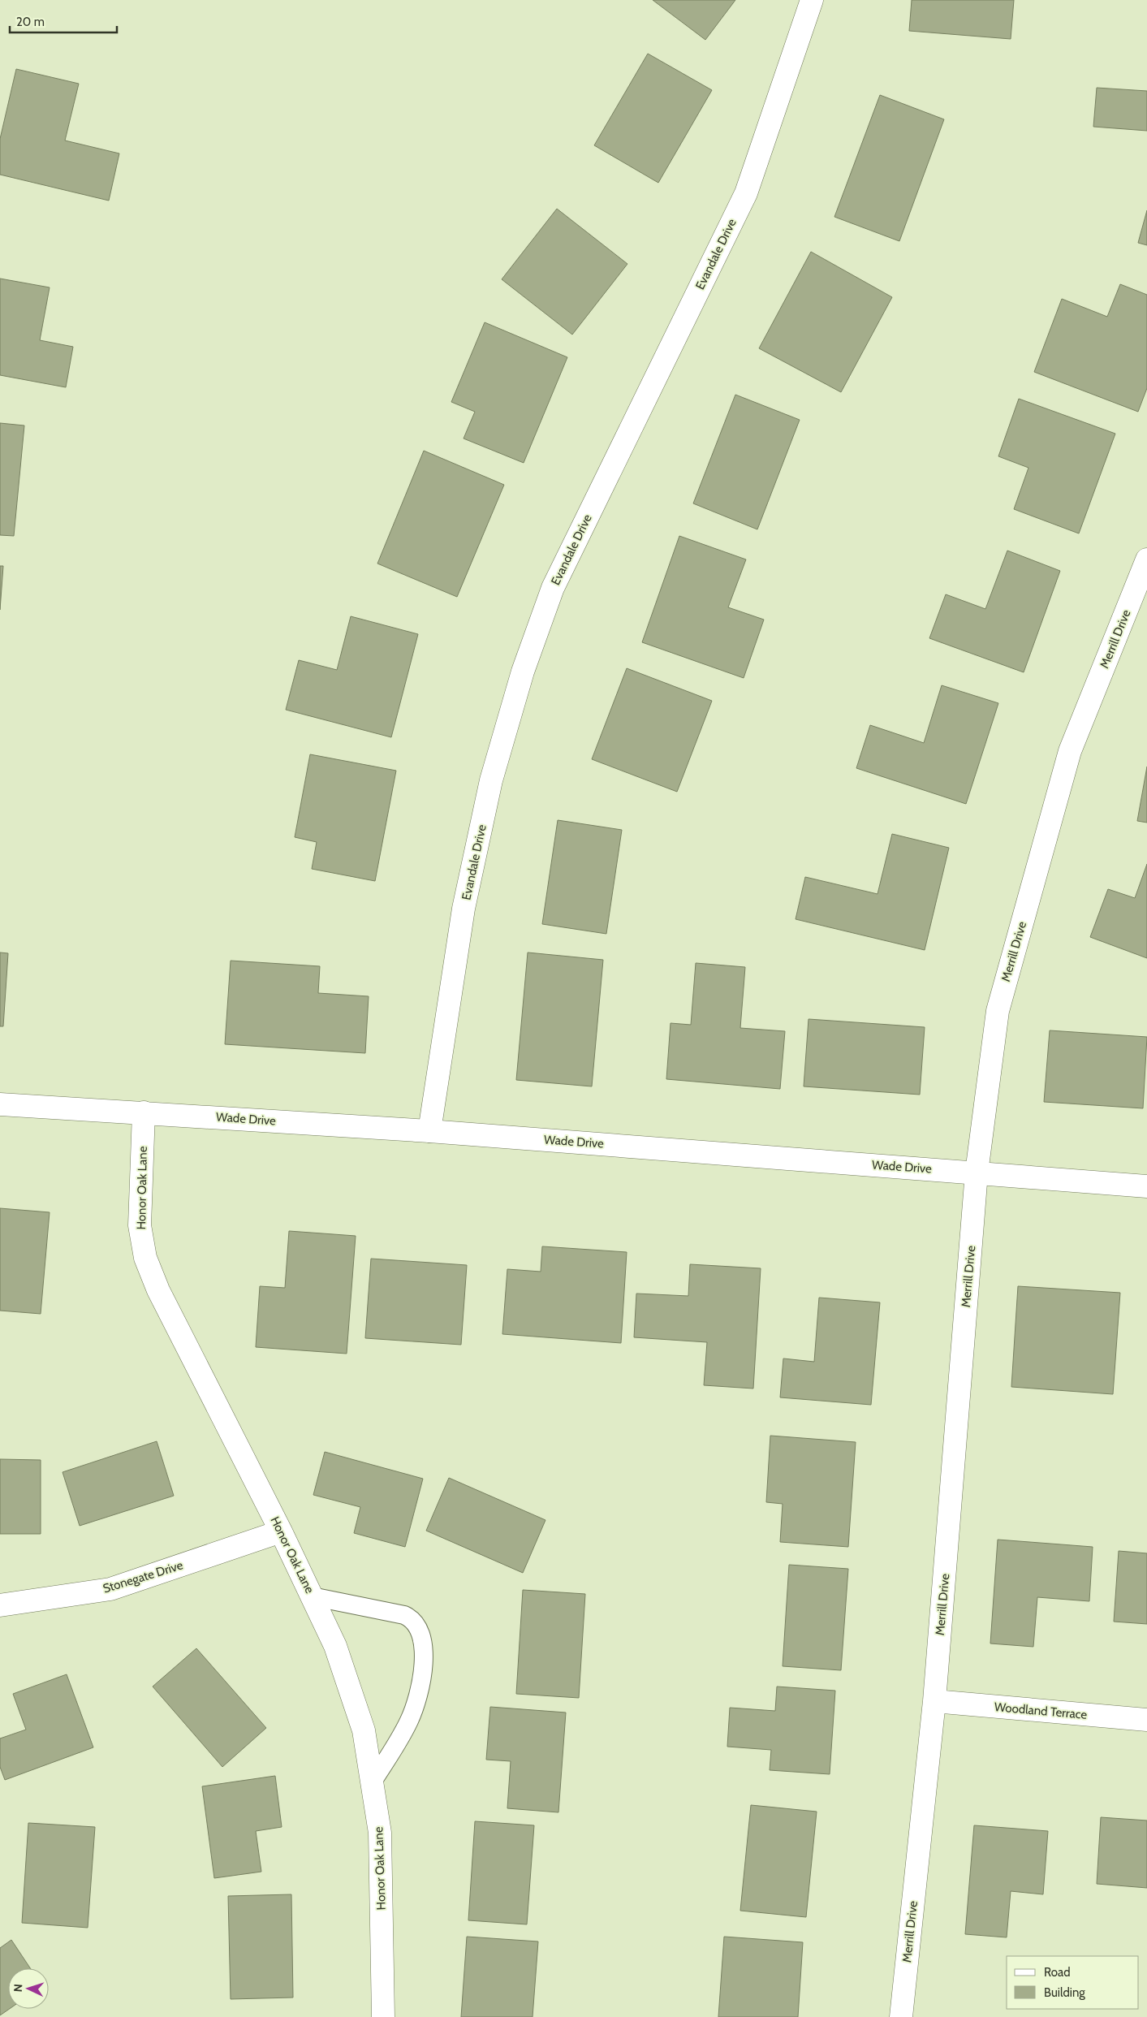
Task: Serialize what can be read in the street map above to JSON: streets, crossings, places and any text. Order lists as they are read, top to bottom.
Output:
{
  "streets": {
    "street": [
      "Evandale Drive",
      "Merrill Drive",
      "Wade Drive",
      "Honor Oak Lane",
      "Stonegate Drive",
      "Woodland Terrace"
    ]
  },
  "crossings": [
    ["Evandale Drive", "Wade Drive"],
    ["Merrill Drive", "Wade Drive"],
    ["Merrill Drive", "Woodland Terrace"],
    ["Wade Drive", "Honor Oak Lane"],
    ["Honor Oak Lane", "Stonegate Drive"]
  ],
  "legend": ["Road", "Building"],
  "scale_bar": "20 m",
  "north": "left"
}
